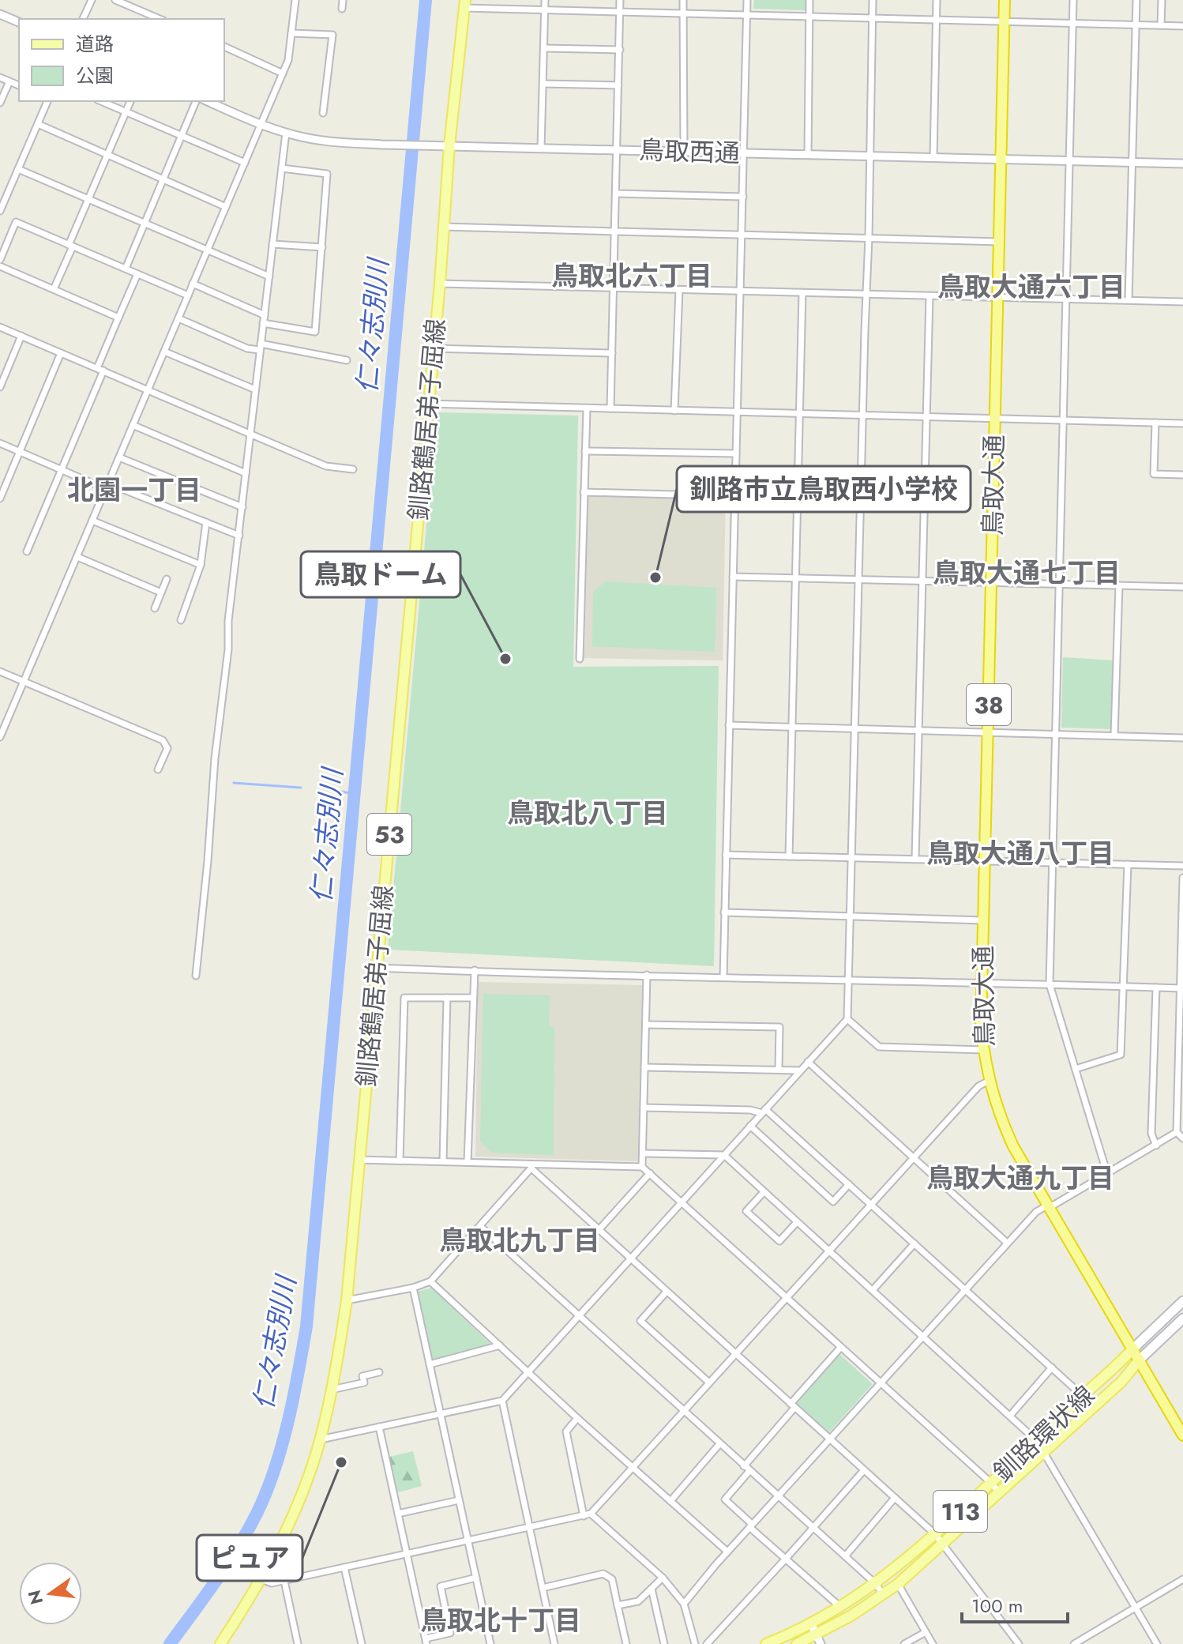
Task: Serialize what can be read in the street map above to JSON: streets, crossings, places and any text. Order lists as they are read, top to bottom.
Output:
{
  "streets": {
    "highway": ["鳥取大通", "38"],
    "main road": [
      "釧路鶴居弟子屈線",
      "53",
      "釧路環状線",
      "113"
    ],
    "street": ["鳥取西通"]
  },
  "crossings": [
    ["鳥取西通", "釧路鶴居弟子屈線"],
    ["鳥取西通", "鳥取大通"],
    ["鳥取大通", "38"],
    ["鳥取大通", "釧路環状線"],
    ["38", "釧路環状線"]
  ],
  "districts": [
    "鳥取北六丁目",
    "鳥取大通六丁目",
    "北園一丁目",
    "鳥取大通七丁目",
    "鳥取北八丁目",
    "鳥取大通八丁目",
    "鳥取大通九丁目",
    "鳥取北九丁目",
    "鳥取北十丁目"
  ],
  "water": ["仁々志別川"],
  "places": ["釧路市立鳥取西小学校", "鳥取ドーム", "ピュア"],
  "legend": ["道路", "公園"],
  "scale_bar": "100 m",
  "north": "left"
}
